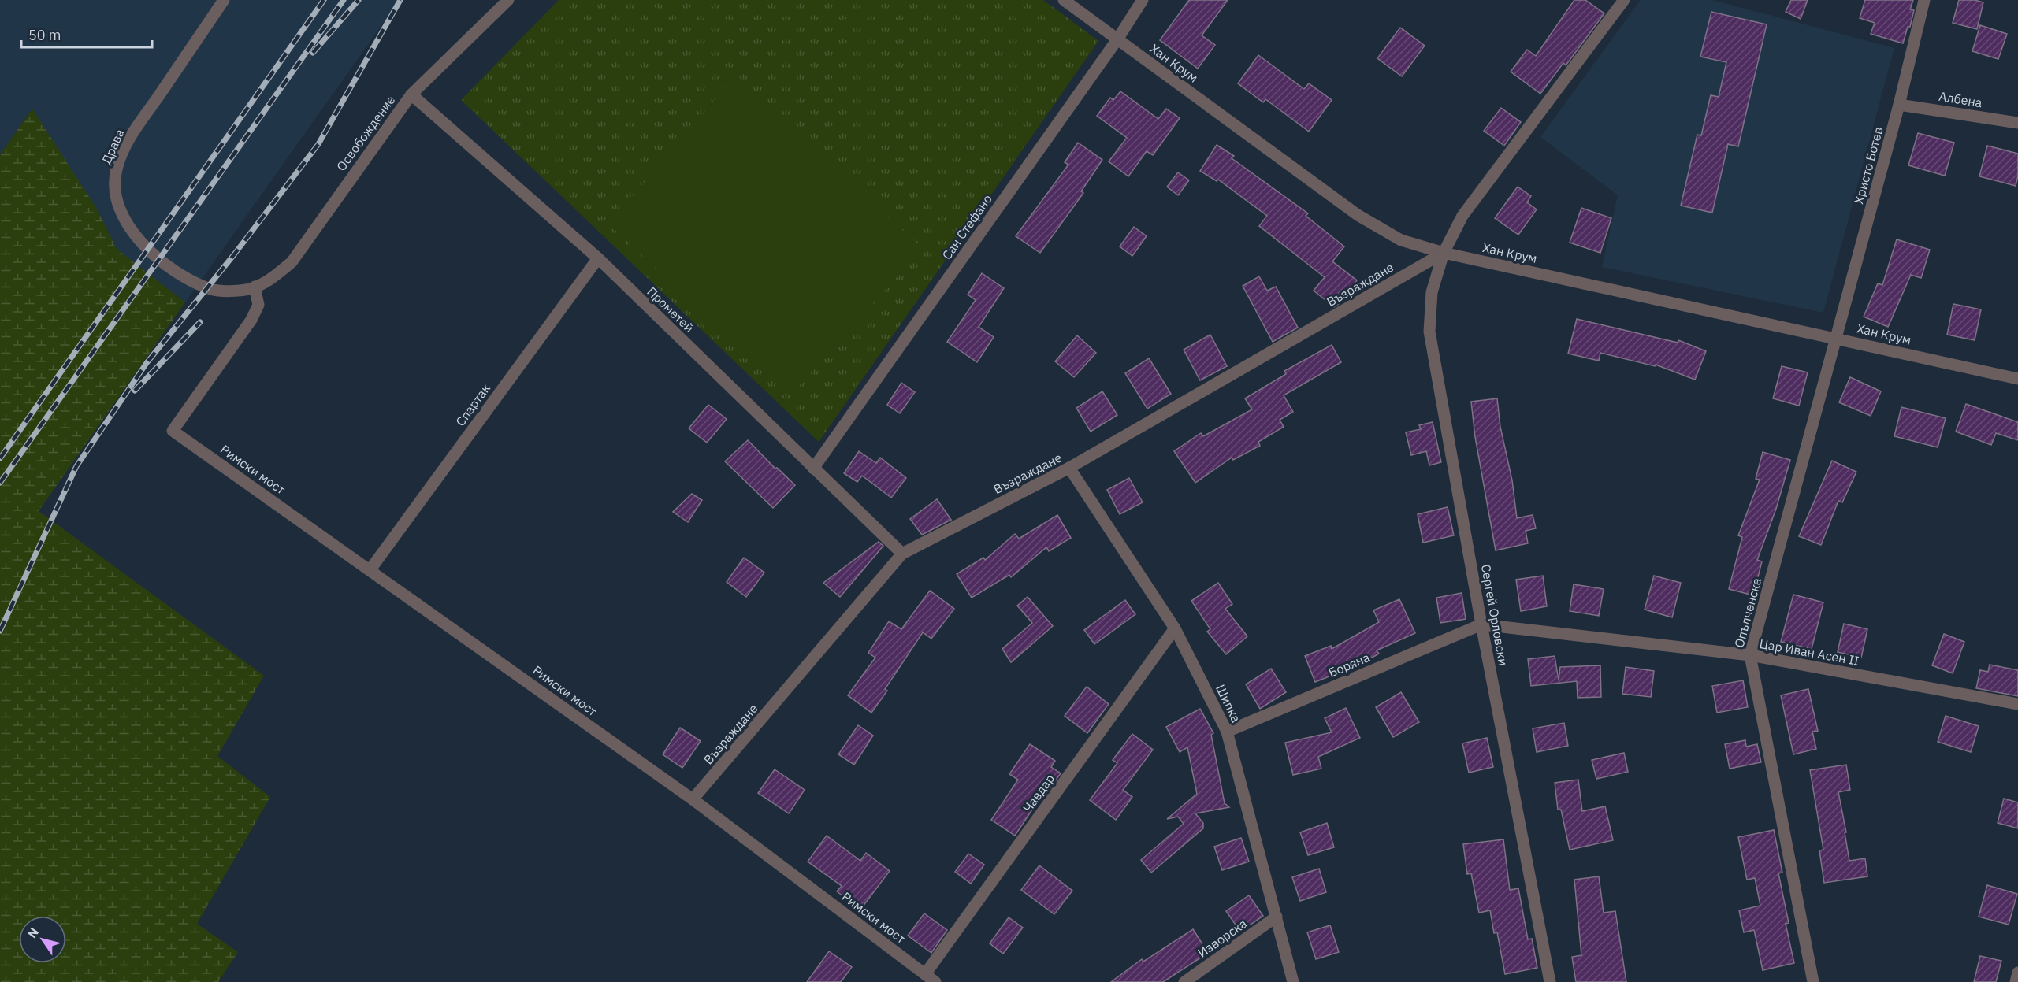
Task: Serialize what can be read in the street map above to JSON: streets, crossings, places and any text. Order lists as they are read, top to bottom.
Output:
{
  "streets": {
    "street": [
      "Хан Крум",
      "Албена",
      "Освобождение",
      "Драва",
      "Христо Ботев",
      "Сан Стефано",
      "Възраждане",
      "Прометей",
      "Спартак",
      "Римски мост",
      "Опълченска",
      "Сергей Орловски",
      "Цар Иван Асен II",
      "Боряна",
      "Шипка",
      "Чавдар",
      "Изворска"
    ]
  },
  "crossings": [
    ["Хан Крум", "Христо Ботев"],
    ["Хан Крум", "Сан Стефано"],
    ["Хан Крум", "Възраждане"],
    ["Хан Крум", "Опълченска"],
    ["Хан Крум", "Сергей Орловски"],
    ["Албена", "Христо Ботев"],
    ["Освобождение", "Драва"],
    ["Освобождение", "Прометей"],
    ["Освобождение", "Римски мост"],
    ["Христо Ботев", "Опълченска"],
    ["Сан Стефано", "Прометей"],
    ["Възраждане", "Прометей"],
    ["Възраждане", "Римски мост"],
    ["Възраждане", "Сергей Орловски"],
    ["Възраждане", "Шипка"],
    ["Прометей", "Спартак"],
    ["Спартак", "Римски мост"],
    ["Римски мост", "Чавдар"],
    ["Опълченска", "Цар Иван Асен II"],
    ["Сергей Орловски", "Цар Иван Асен II"],
    ["Сергей Орловски", "Боряна"],
    ["Цар Иван Асен II", "Боряна"],
    ["Боряна", "Шипка"],
    ["Шипка", "Чавдар"],
    ["Шипка", "Изворска"]
  ],
  "scale_bar": "50 m",
  "north": "top left"
}
